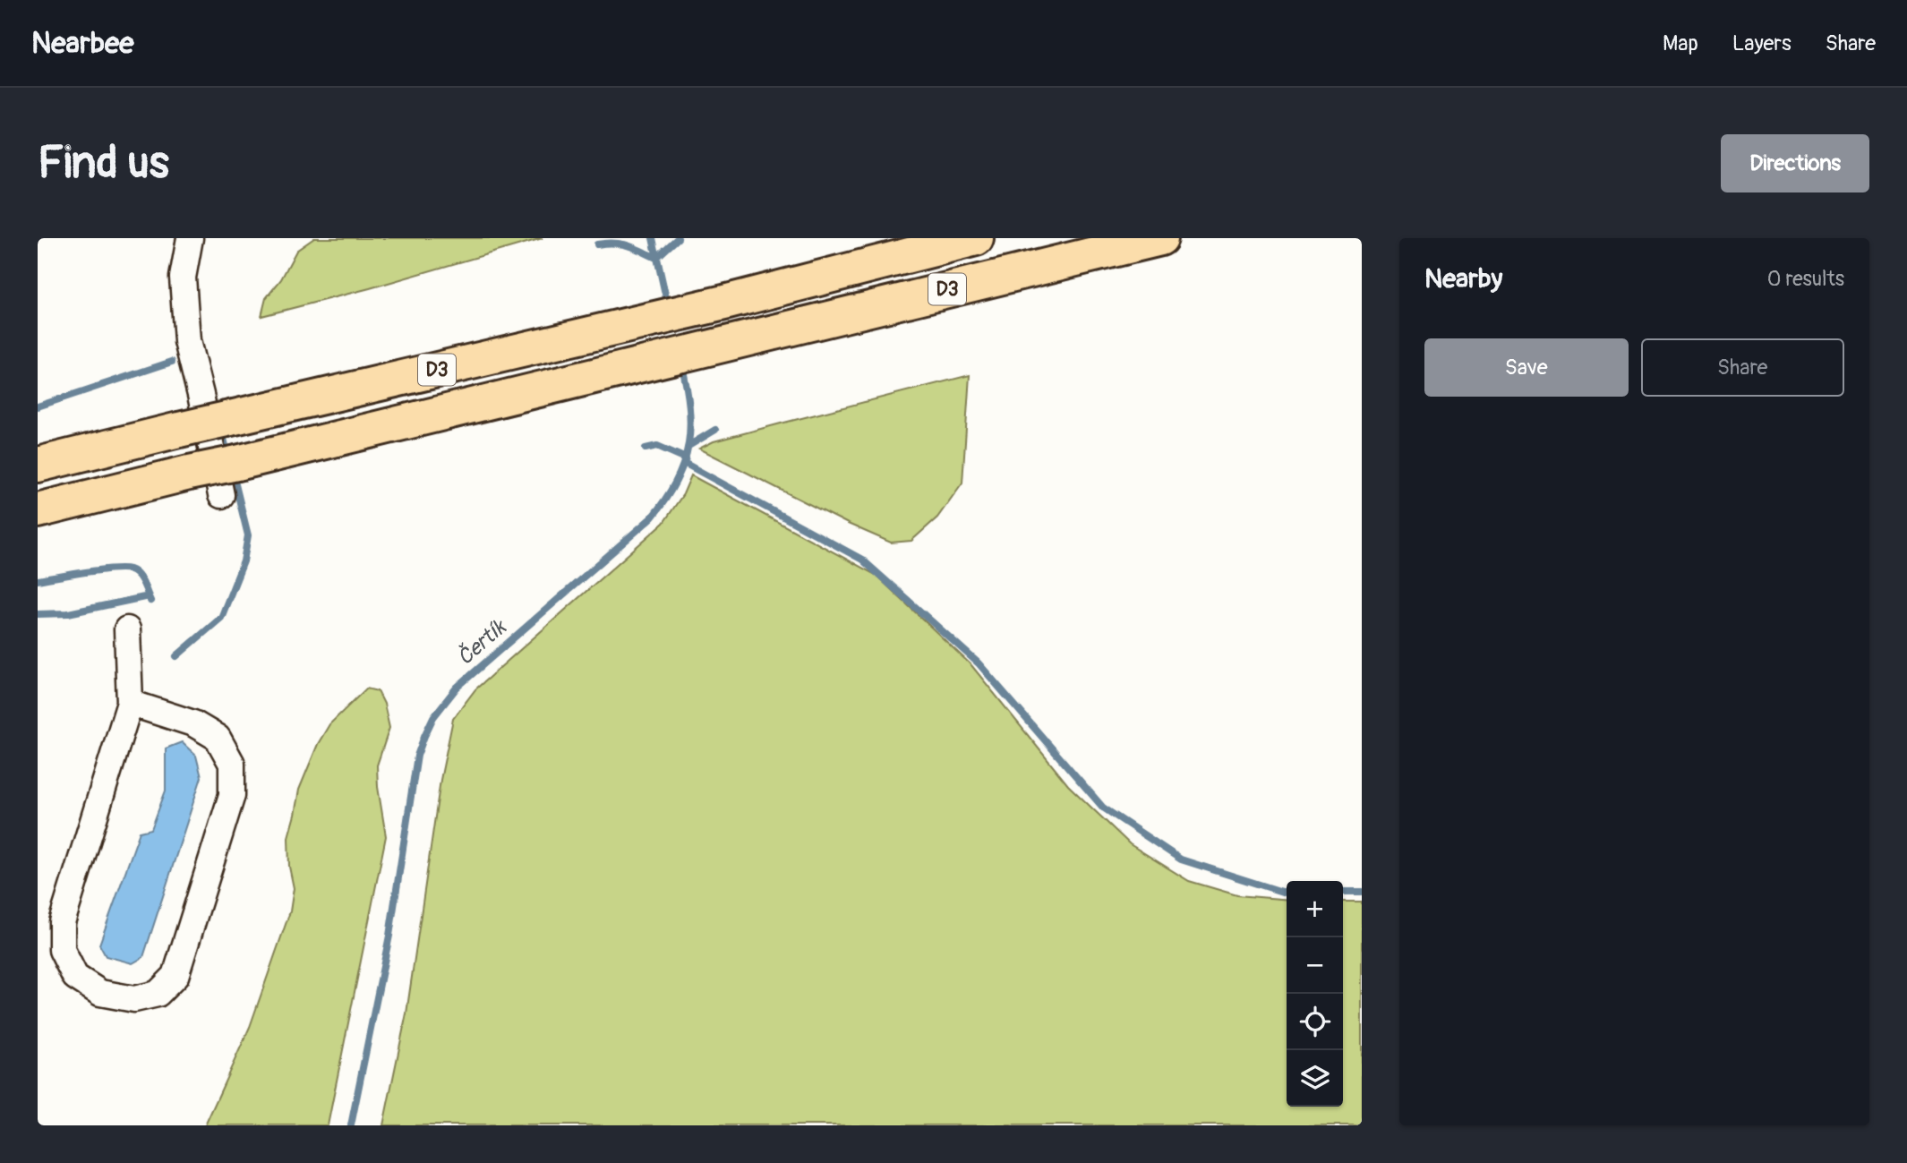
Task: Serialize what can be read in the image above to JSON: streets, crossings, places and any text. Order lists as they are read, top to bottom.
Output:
{
  "streets": {
    "highway": ["D3"]
  },
  "water": ["Čertík"],
  "page": {
    "header": "Nearbee",
    "nav": ["Map", "Layers", "Share"],
    "buttons": [
      "Directions",
      ["Save", "Share"]
    ],
    "title": "Find us",
    "heading": ["Nearby", "0 results"],
    "map_buttons": ["+", "−"]
  }
}
